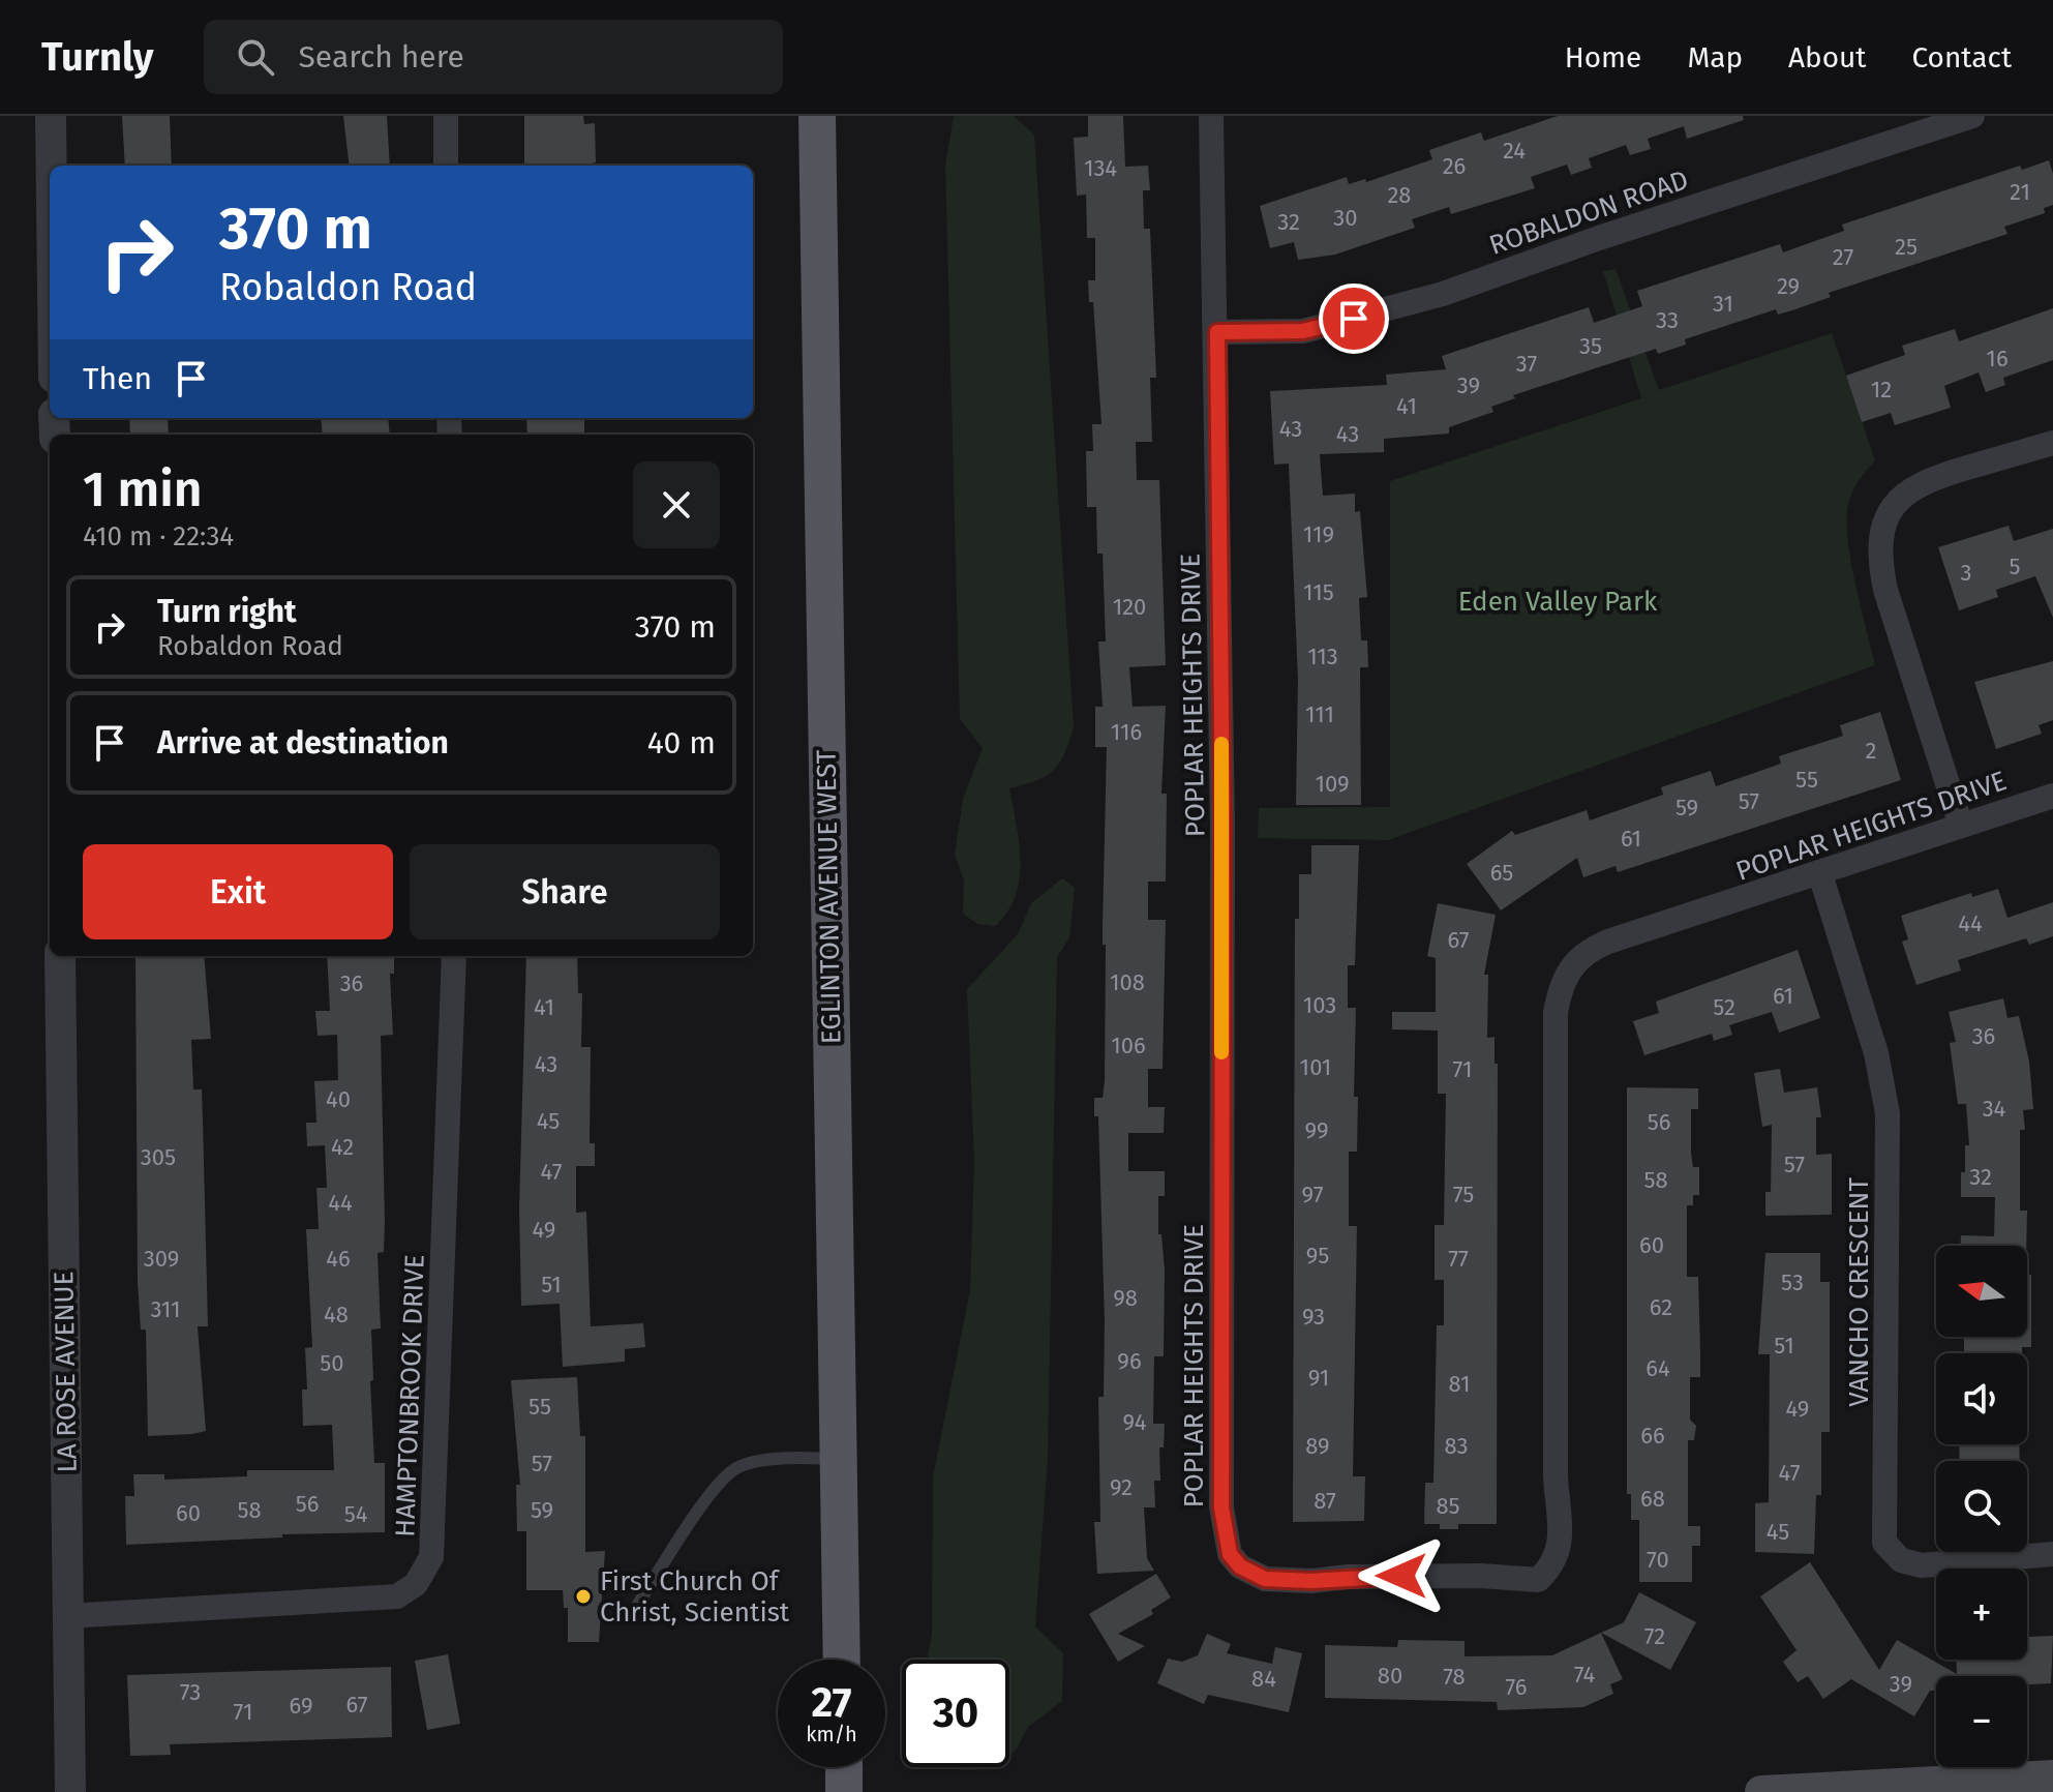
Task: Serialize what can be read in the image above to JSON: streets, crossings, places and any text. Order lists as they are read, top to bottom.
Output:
{
  "streets": {
    "main road": ["EGLINTON AVENUE WEST"],
    "street": [
      "ROBALDON ROAD",
      "POPLAR HEIGHTS DRIVE",
      "VANCHO CRESCENT",
      "LA ROSE AVENUE",
      "HAMPTONBROOK DRIVE"
    ]
  },
  "crossings": [
    ["ROBALDON ROAD", "POPLAR HEIGHTS DRIVE"],
    ["POPLAR HEIGHTS DRIVE", "VANCHO CRESCENT"],
    ["LA ROSE AVENUE", "HAMPTONBROOK DRIVE"]
  ],
  "parks": ["Eden Valley Park"],
  "places": ["First Church Of Christ, Scientist"],
  "house_numbers": [
    "24",
    "26",
    "134",
    "21",
    "28",
    "30",
    "32",
    "25",
    "27",
    "29",
    "31",
    "33",
    "35",
    "16",
    "37",
    "39",
    "12",
    "41",
    "43",
    "43",
    "119",
    "5",
    "3",
    "115",
    "120",
    "113",
    "111",
    "116",
    "2",
    "55",
    "109",
    "57",
    "59",
    "61",
    "65",
    "44",
    "67",
    "108",
    "36",
    "61",
    "103",
    "41",
    "52",
    "36",
    "106",
    "43",
    "101",
    "71",
    "40",
    "34",
    "45",
    "56",
    "99",
    "42",
    "305",
    "57",
    "47",
    "32",
    "58",
    "97",
    "75",
    "44",
    "49",
    "60",
    "95",
    "309",
    "46",
    "77",
    "53",
    "51",
    "98",
    "62",
    "311",
    "48",
    "93",
    "51",
    "96",
    "50",
    "64",
    "91",
    "81",
    "55",
    "49",
    "94",
    "66",
    "89",
    "83",
    "57",
    "47",
    "92",
    "68",
    "87",
    "56",
    "85",
    "58",
    "59",
    "60",
    "54",
    "45",
    "70",
    "72",
    "74",
    "80",
    "78",
    "84",
    "39",
    "76",
    "73",
    "67",
    "69",
    "71"
  ],
  "north": "left",
  "page": {
    "header": "Turnly",
    "search": "Search here",
    "nav": [
      "Home",
      "Map",
      "About",
      "Contact"
    ],
    "turn": ["370 m", "Robaldon Road"],
    "then": "Then",
    "heading": ["1 min", "410 m · 22:34"],
    "list": [
      {
        "name": "Turn right",
        "note": "Robaldon Road",
        "value": "370 m"
      },
      {
        "name": "Arrive at destination",
        "value": "40 m"
      }
    ],
    "buttons": ["Exit", "Share"],
    "map_buttons": ["+", "−"],
    "speed": "27 km/h",
    "limit": "30"
  }
}
